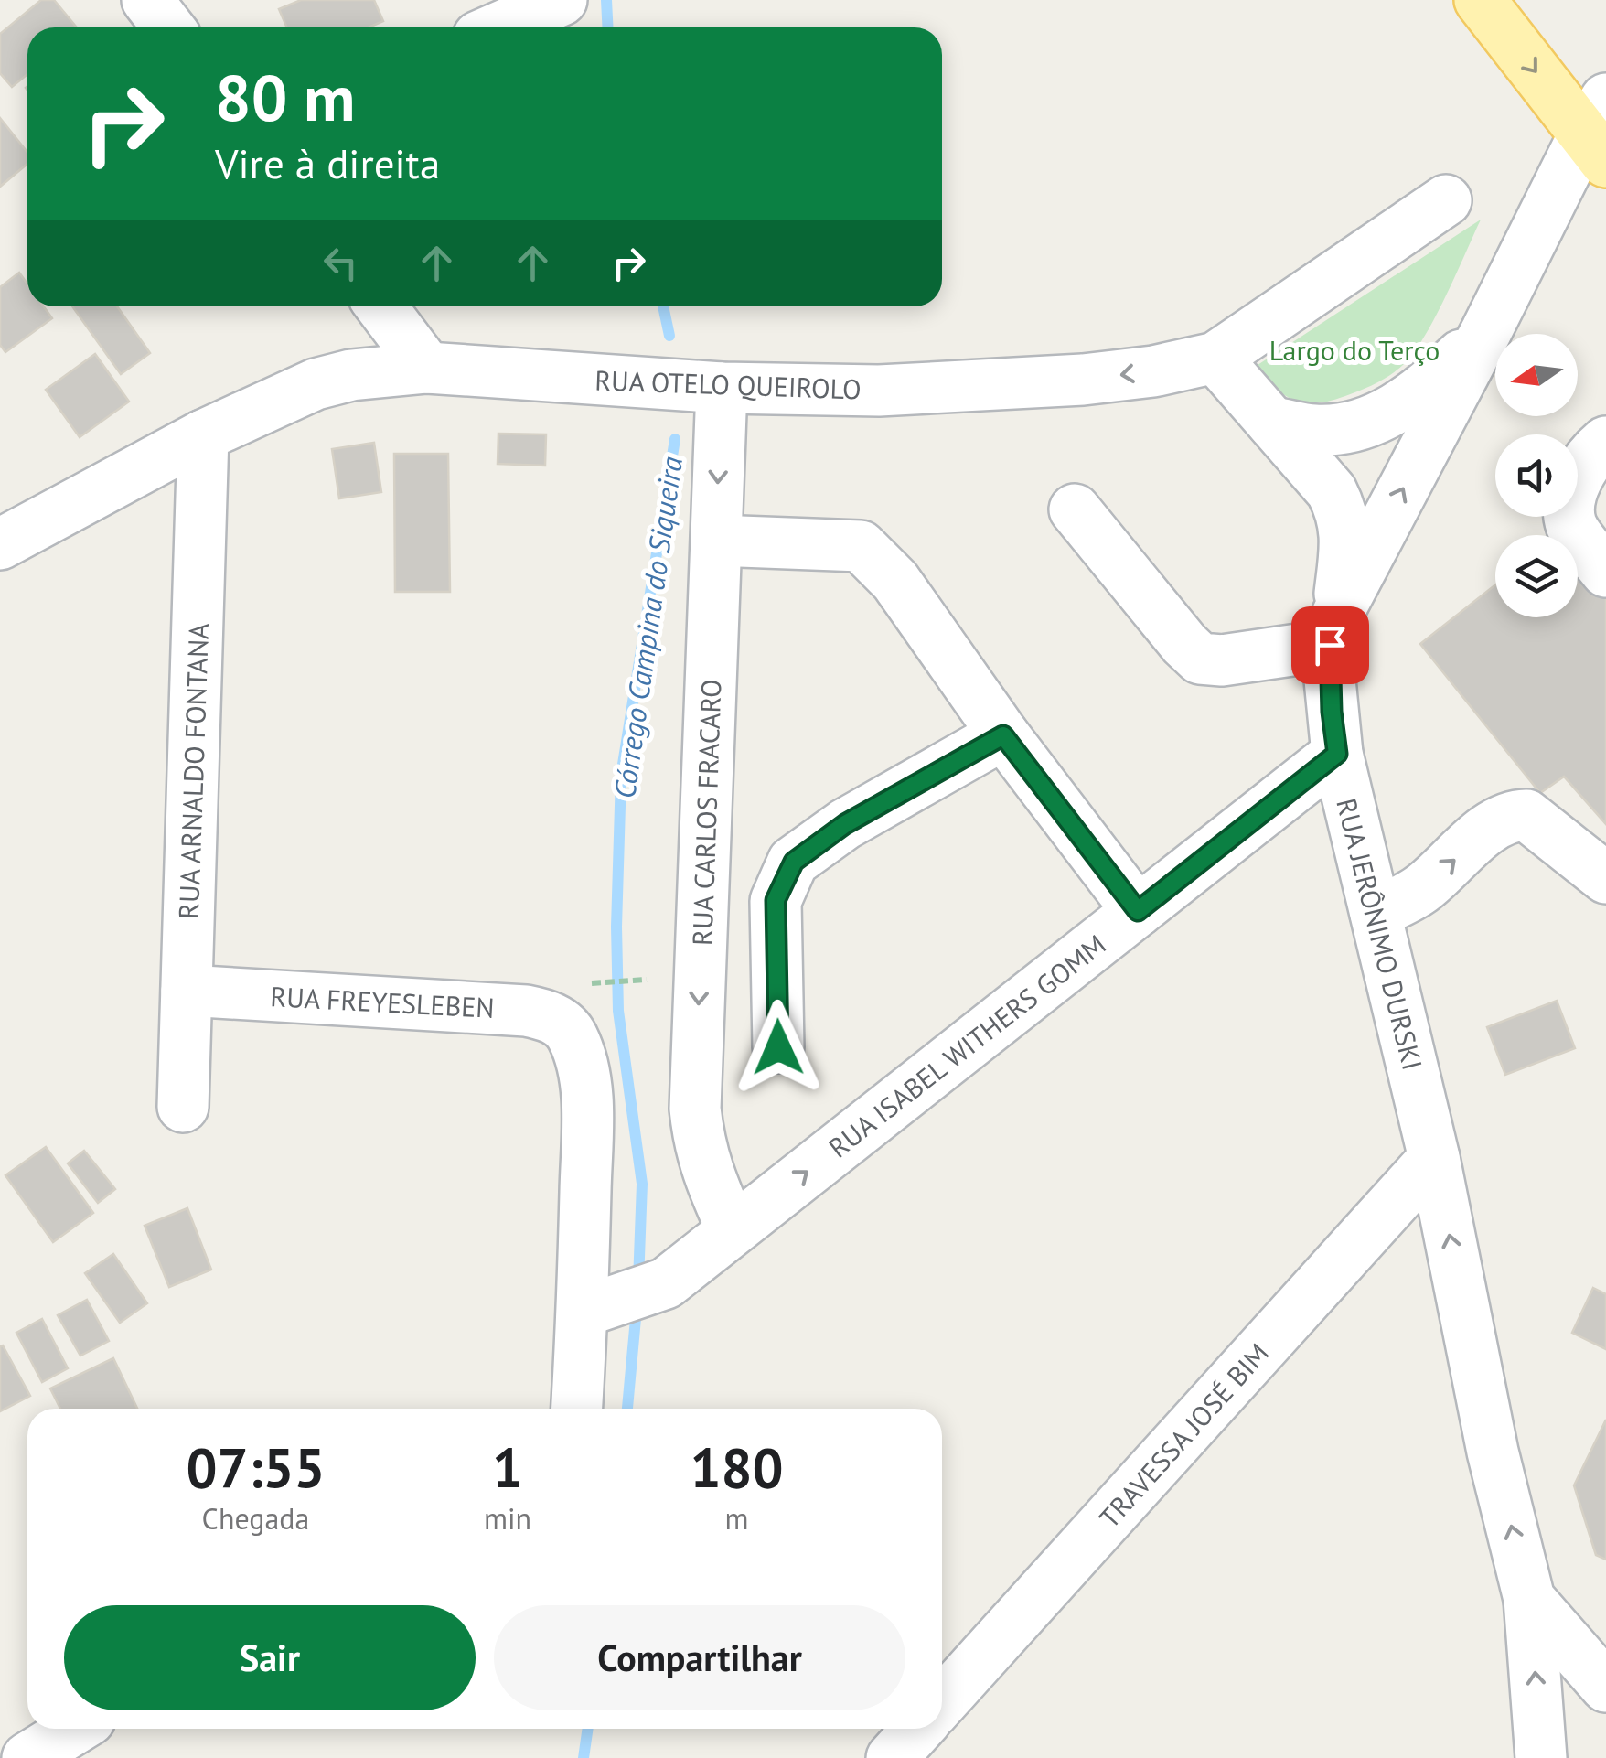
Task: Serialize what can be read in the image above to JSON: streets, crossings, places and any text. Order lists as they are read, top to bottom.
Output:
{
  "streets": {
    "street": [
      "RUA OTELO QUEIROLO",
      "RUA ARNALDO FONTANA",
      "RUA CARLOS FRACARO",
      "RUA JERÔNIMO DURSKI",
      "RUA FREYESLEBEN",
      "RUA ISABEL WITHERS GOMM",
      "TRAVESSA JOSÉ BIM"
    ]
  },
  "crossings": [
    ["RUA OTELO QUEIROLO", "RUA ARNALDO FONTANA"],
    ["RUA OTELO QUEIROLO", "RUA CARLOS FRACARO"],
    ["RUA ARNALDO FONTANA", "RUA FREYESLEBEN"],
    ["RUA CARLOS FRACARO", "RUA ISABEL WITHERS GOMM"],
    ["RUA JERÔNIMO DURSKI", "RUA ISABEL WITHERS GOMM"],
    ["RUA JERÔNIMO DURSKI", "TRAVESSA JOSÉ BIM"],
    ["RUA FREYESLEBEN", "RUA ISABEL WITHERS GOMM"]
  ],
  "one_way": ["RUA CARLOS FRACARO", "RUA JERÔNIMO DURSKI", "RUA ISABEL WITHERS GOMM"],
  "water": ["Córrego Campina do Siqueira"],
  "parks": ["Largo do Terço"],
  "north": "left",
  "page": {
    "turn": ["80 m", "Vire à direita"],
    "eta": [
      "07:55",
      "Chegada",
      "1",
      "min",
      "180",
      "m"
    ],
    "buttons": ["Sair", "Compartilhar"]
  }
}
